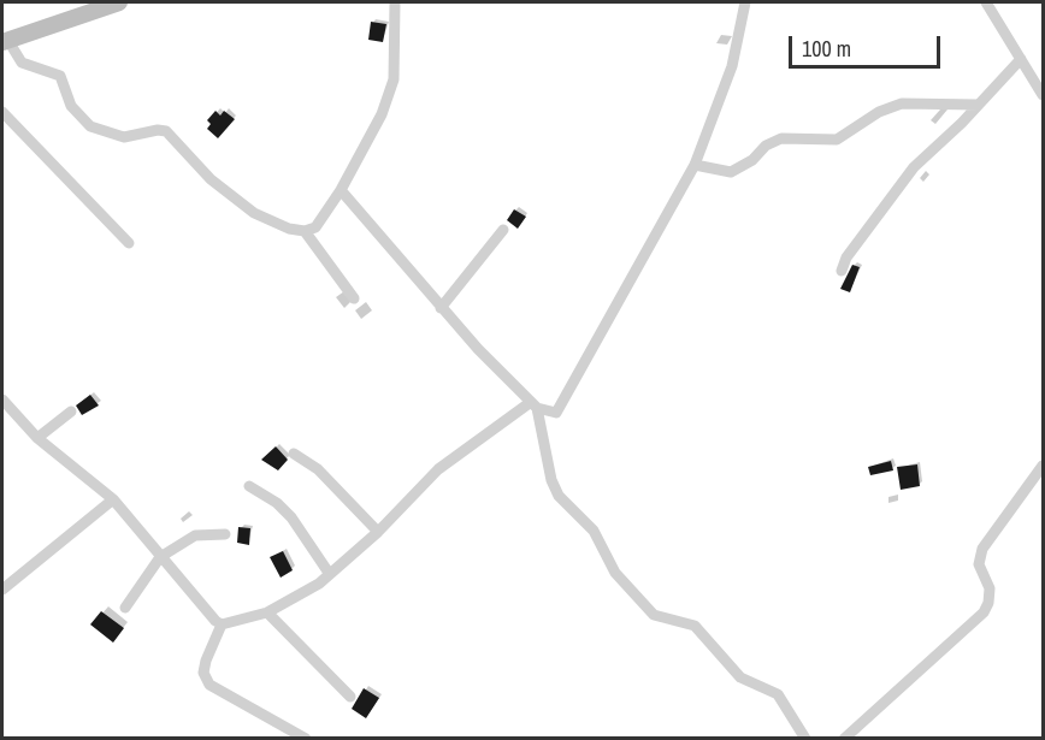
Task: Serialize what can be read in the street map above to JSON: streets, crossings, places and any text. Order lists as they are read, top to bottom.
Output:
{
  "scale_bar": "100 m"
}
